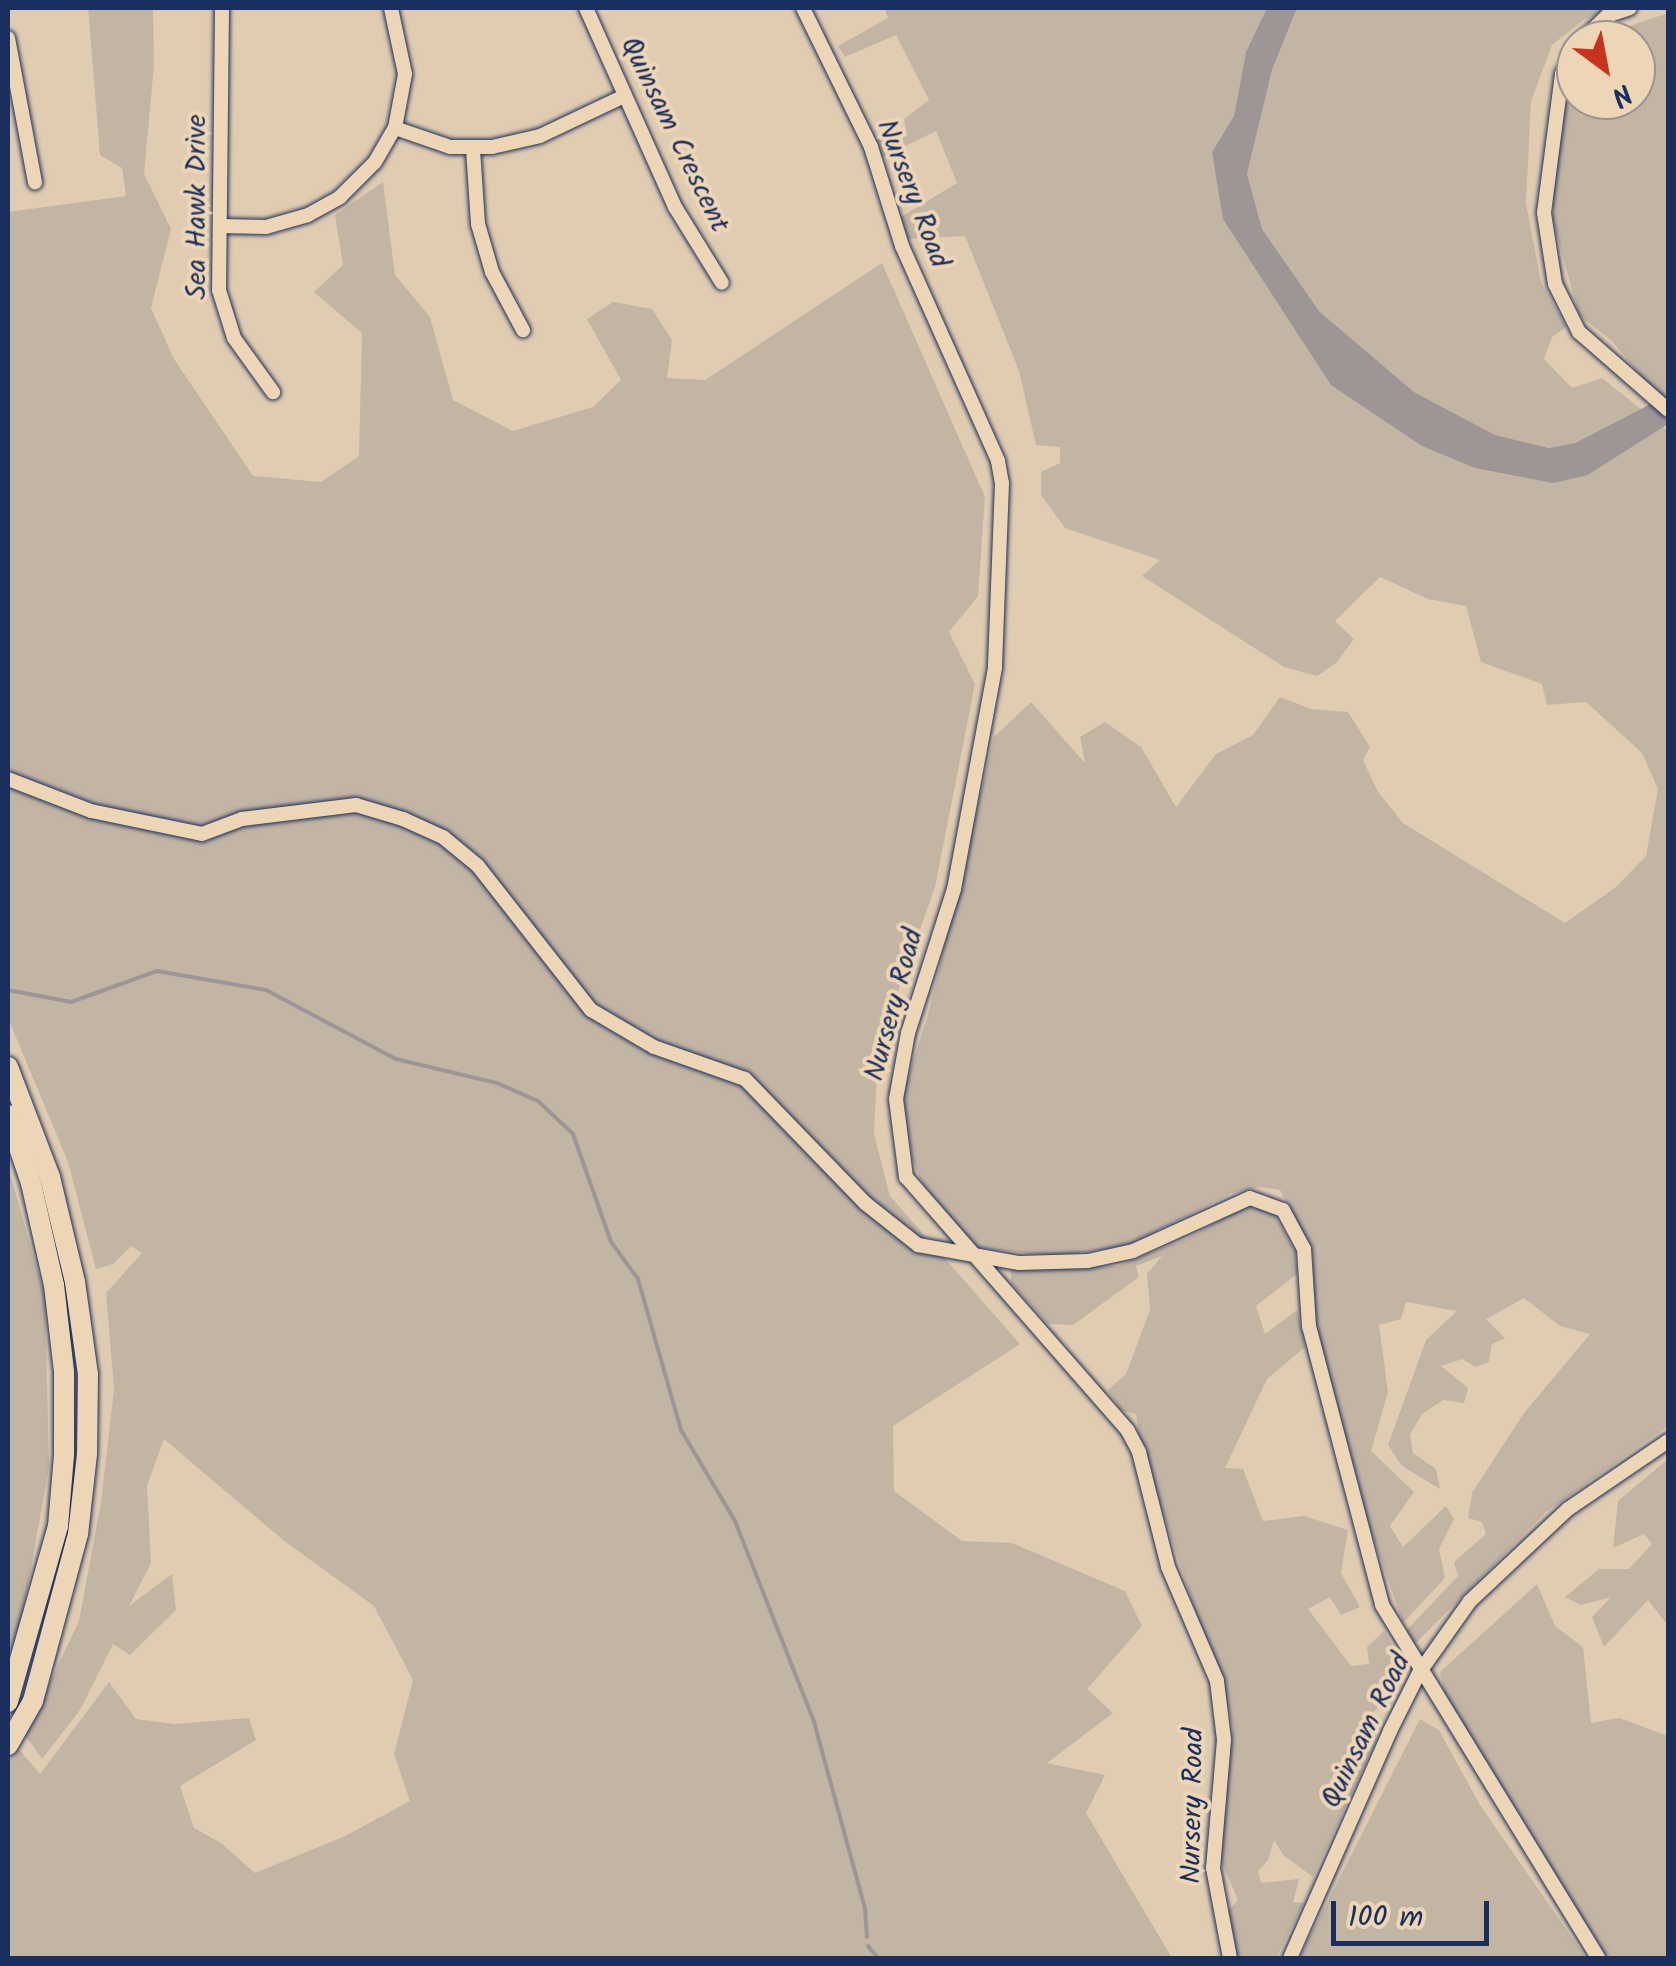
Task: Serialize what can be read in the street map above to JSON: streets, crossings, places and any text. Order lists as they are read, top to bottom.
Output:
{
  "streets": {
    "street": [
      "Quinsam Crescent",
      "Nursery Road",
      "Sea Hawk Drive",
      "Quinsam Road"
    ]
  },
  "scale_bar": "100 m",
  "north": "bottom right"
}
